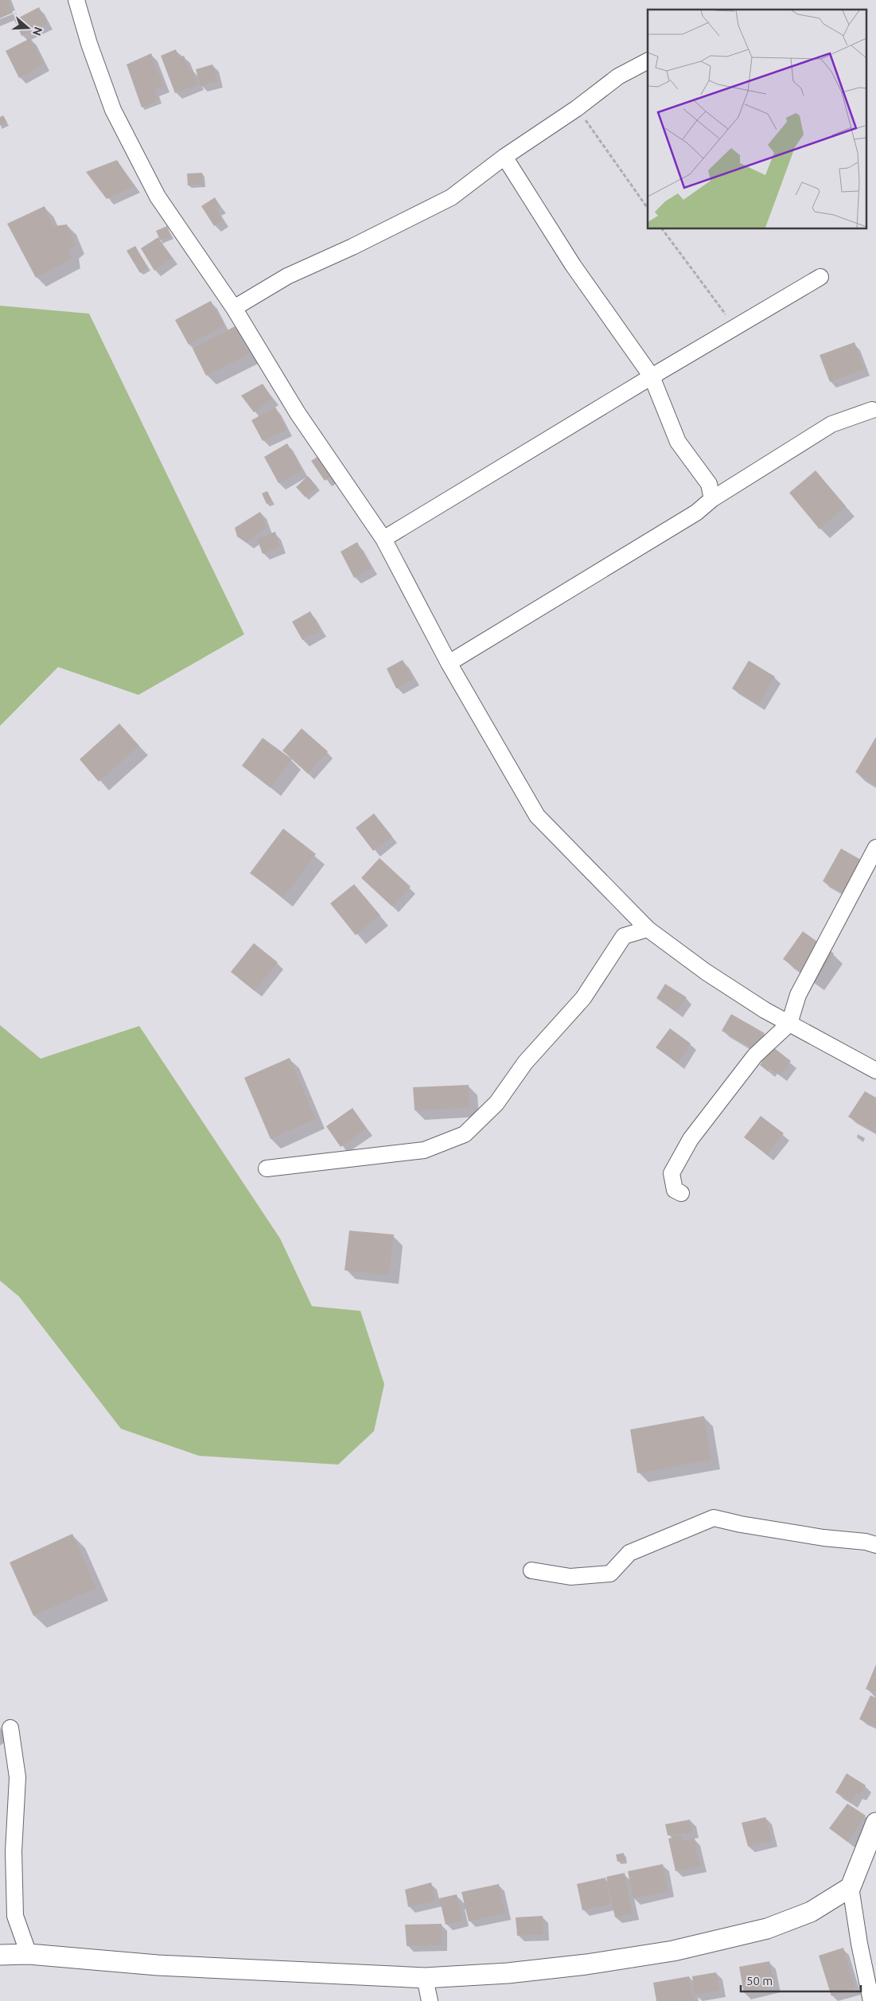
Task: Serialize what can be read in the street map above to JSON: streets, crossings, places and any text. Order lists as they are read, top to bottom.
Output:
{
  "scale_bar": "50 m",
  "north": "right"
}
